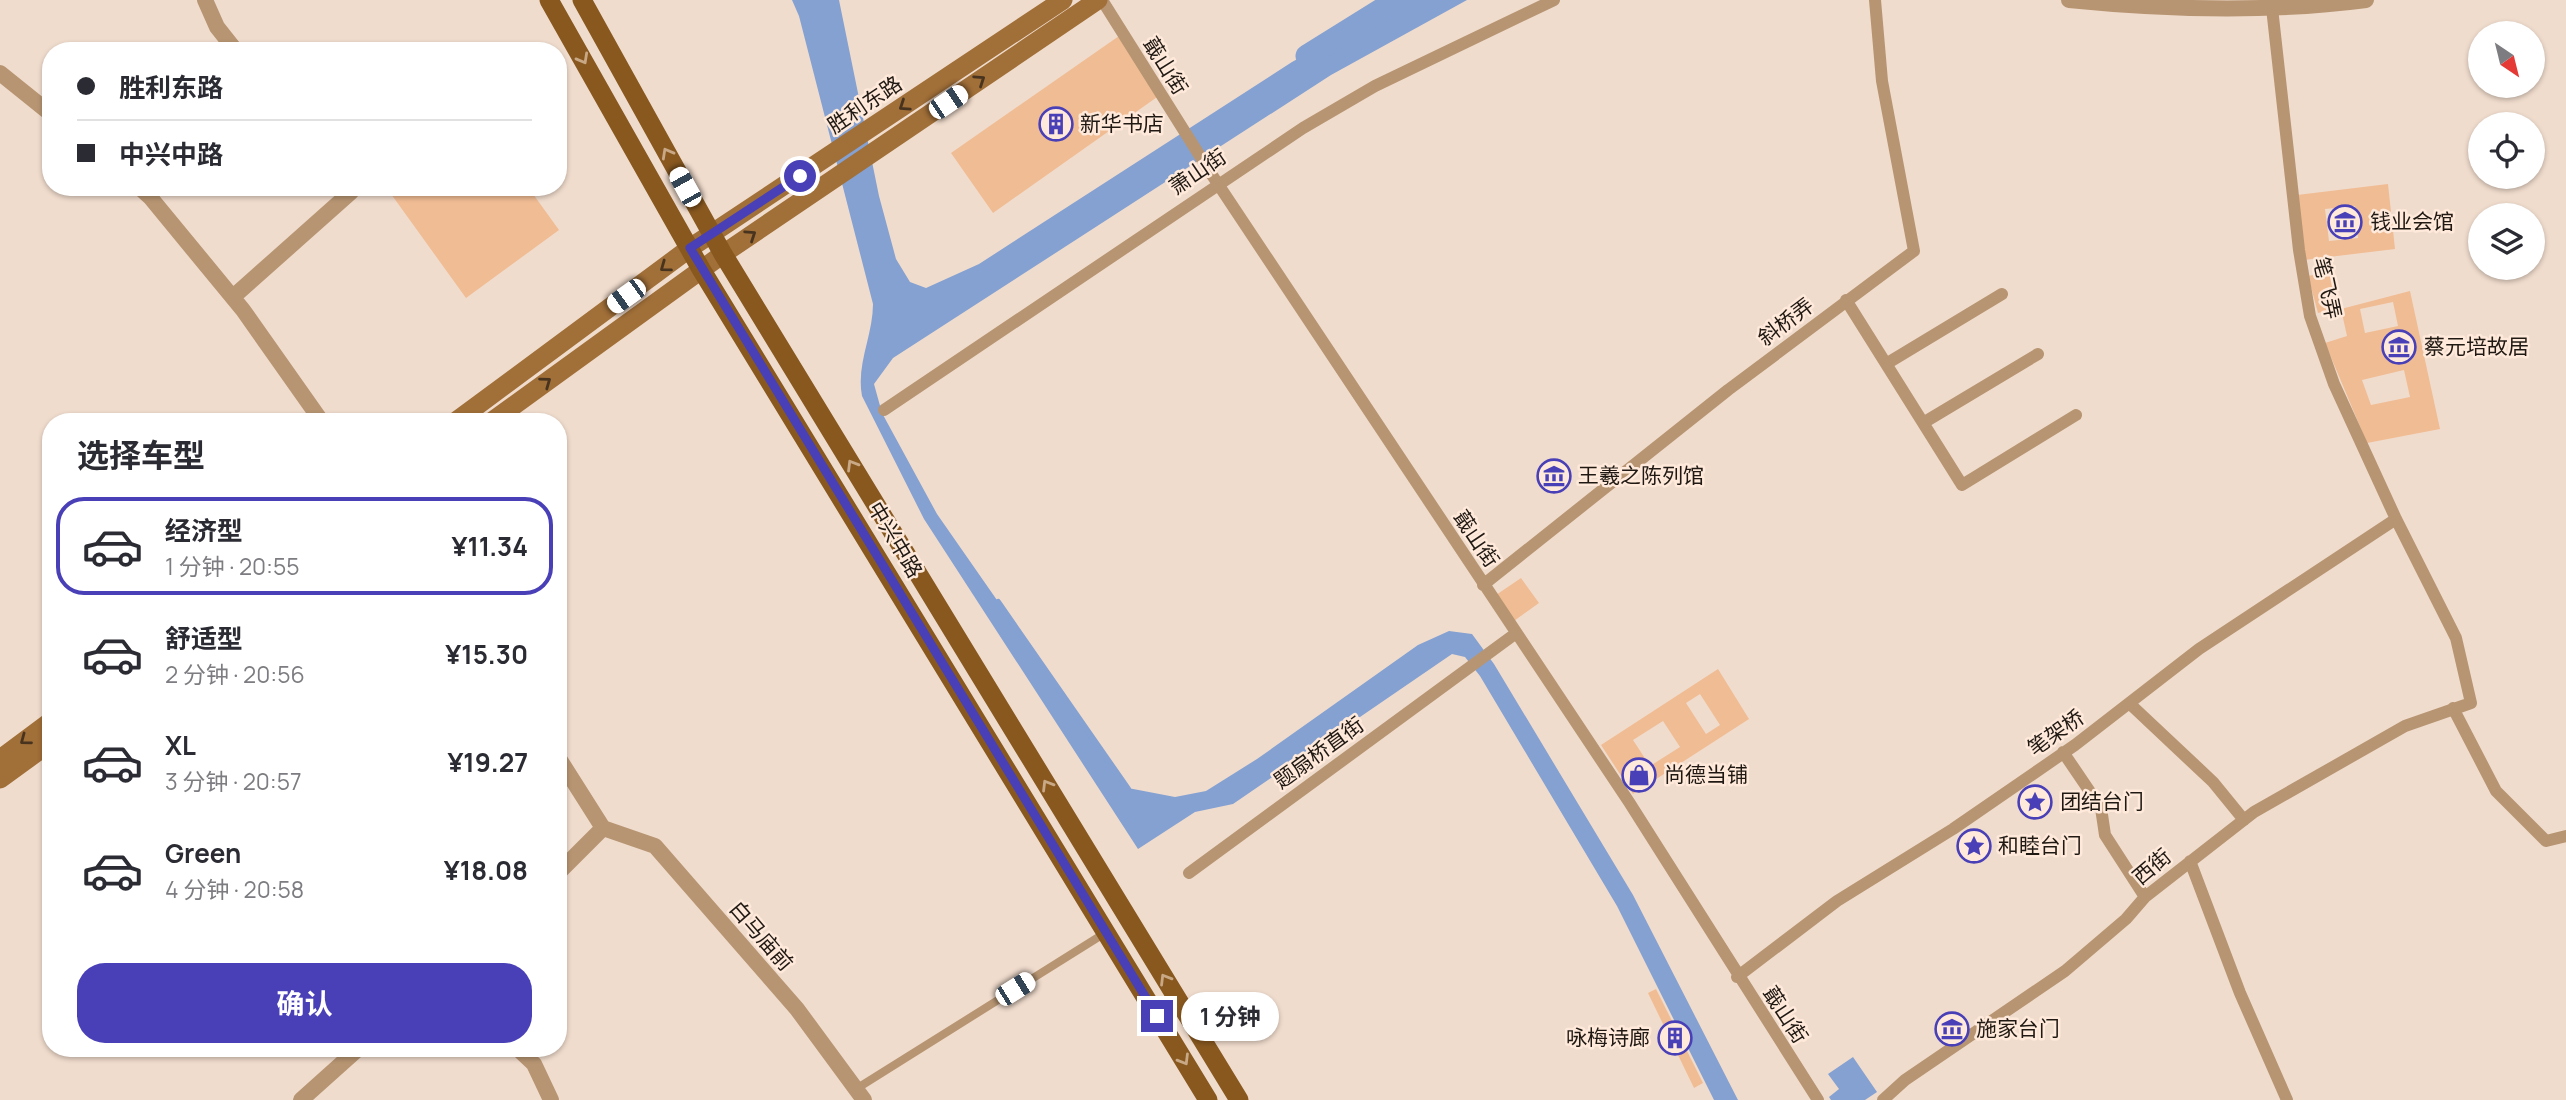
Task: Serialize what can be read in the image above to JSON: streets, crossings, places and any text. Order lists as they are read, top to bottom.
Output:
{
  "streets": {
    "main road": ["胜利东路", "中兴中路"],
    "street": [
      "蕺山街",
      "萧山街",
      "笔飞弄",
      "斜桥弄",
      "笔架桥",
      "题扇桥直街",
      "西街",
      "白马庙前"
    ]
  },
  "crossings": [
    ["蕺山街", "胜利东路"],
    ["蕺山街", "萧山街"],
    ["蕺山街", "斜桥弄"],
    ["蕺山街", "笔架桥"],
    ["蕺山街", "题扇桥直街"],
    ["胜利东路", "中兴中路"],
    ["笔飞弄", "笔架桥"],
    ["笔飞弄", "西街"]
  ],
  "places": {
    "building": ["新华书店", "咏梅诗廊"],
    "museum": [
      "钱业会馆",
      "蔡元培故居",
      "王羲之陈列馆",
      "施家台门"
    ],
    "shop": ["尚德当铺"],
    "place": ["团结台门", "和睦台门"]
  },
  "north": "bottom right",
  "page": {
    "banner": ["胜利东路", "中兴中路"],
    "heading": "选择车型",
    "list": [
      {
        "name": "经济型",
        "note": "1 分钟 · 20:55",
        "value": "¥11.34"
      },
      {
        "name": "舒适型",
        "note": "2 分钟 · 20:56",
        "value": "¥15.30"
      },
      {
        "name": "XL",
        "note": "3 分钟 · 20:57",
        "value": "¥19.27"
      },
      {
        "name": "Green",
        "note": "4 分钟 · 20:58",
        "value": "¥18.08"
      }
    ],
    "buttons": "确认",
    "bubble": "1 分钟"
  }
}
